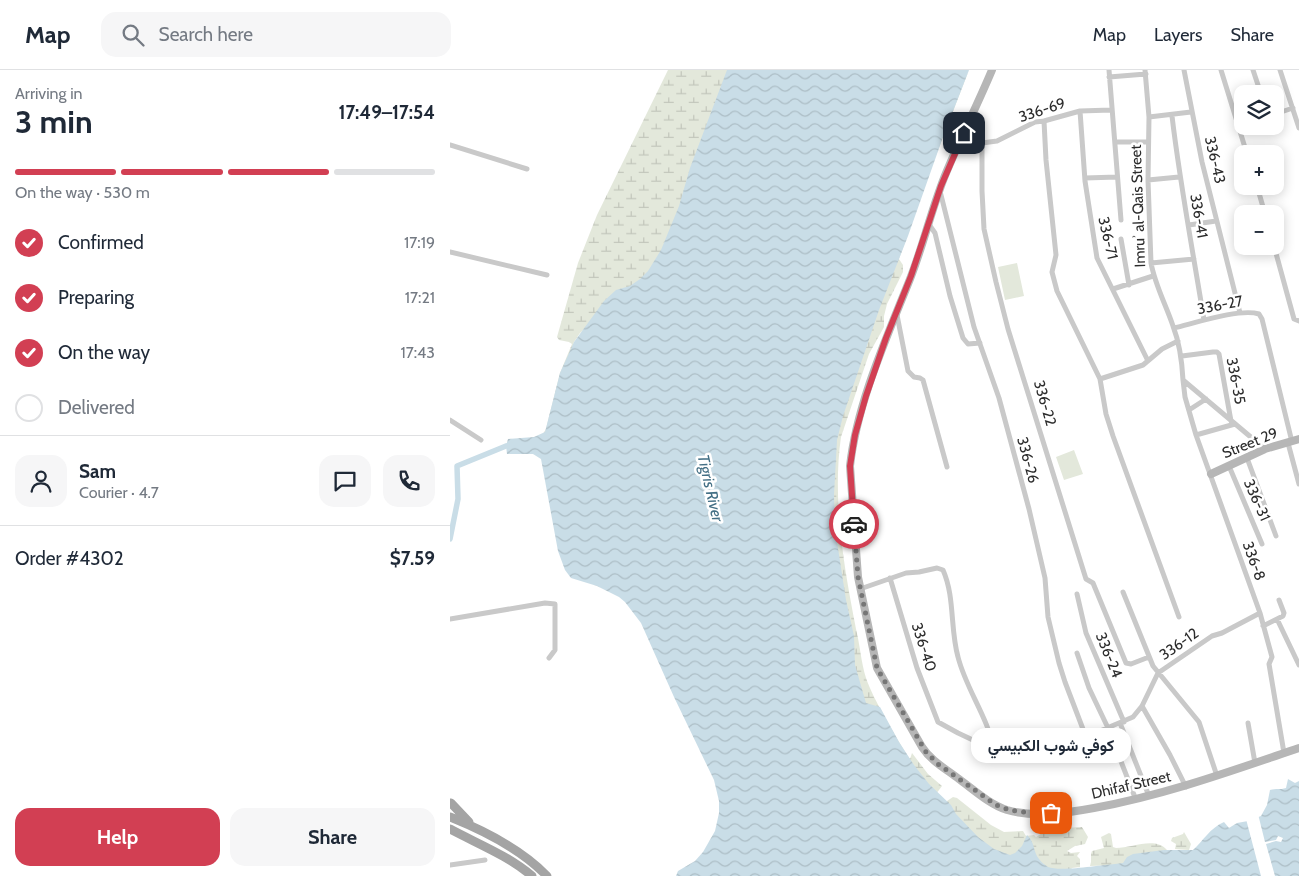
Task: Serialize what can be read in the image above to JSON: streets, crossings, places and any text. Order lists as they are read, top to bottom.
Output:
{
  "streets": {
    "street": [
      "336-69",
      "336-43",
      "Imruʾ al-Qais Street",
      "336-41",
      "336-71",
      "336-27",
      "336-35",
      "336-22",
      "Street 29",
      "336-26",
      "336-31",
      "336-8",
      "336-12",
      "336-40",
      "336-24",
      "Dhifaf Street"
    ]
  },
  "crossings": [
    ["336-69", "336-71"],
    ["336-69", "336-22"],
    ["336-43", "336-27"],
    ["Imruʾ al-Qais Street", "336-27"],
    ["Imruʾ al-Qais Street", "336-35"],
    ["Imruʾ al-Qais Street", "336-8"],
    ["336-41", "336-27"],
    ["336-27", "Street 29"],
    ["336-22", "Dhifaf Street"],
    ["Street 29", "336-31"],
    ["Street 29", "336-8"],
    ["336-26", "336-12"],
    ["336-26", "Dhifaf Street"],
    ["336-8", "336-12"],
    ["336-8", "Dhifaf Street"],
    ["336-12", "336-40"],
    ["336-12", "336-24"],
    ["336-24", "Dhifaf Street"]
  ],
  "water": ["Tigris River"],
  "places": ["كوفي شوب الكبيسي"],
  "page": {
    "header": "Map",
    "search": "Search here",
    "nav": ["Map", "Layers", "Share"],
    "heading": ["3 min", "Arriving in", "17:49–17:54"],
    "panel": [
      "Sam",
      "Courier · 4.7",
      "Order #4302",
      "$7.59"
    ],
    "map_buttons": ["+", "−"],
    "bar": "On the way · 530 m",
    "list": [
      ["Confirmed", "17:19"],
      ["Preparing", "17:21"],
      ["On the way", "17:43"],
      "Delivered"
    ],
    "bubble": "كوفي شوب الكبيسي",
    "buttons": ["Help", "Share"]
  }
}
